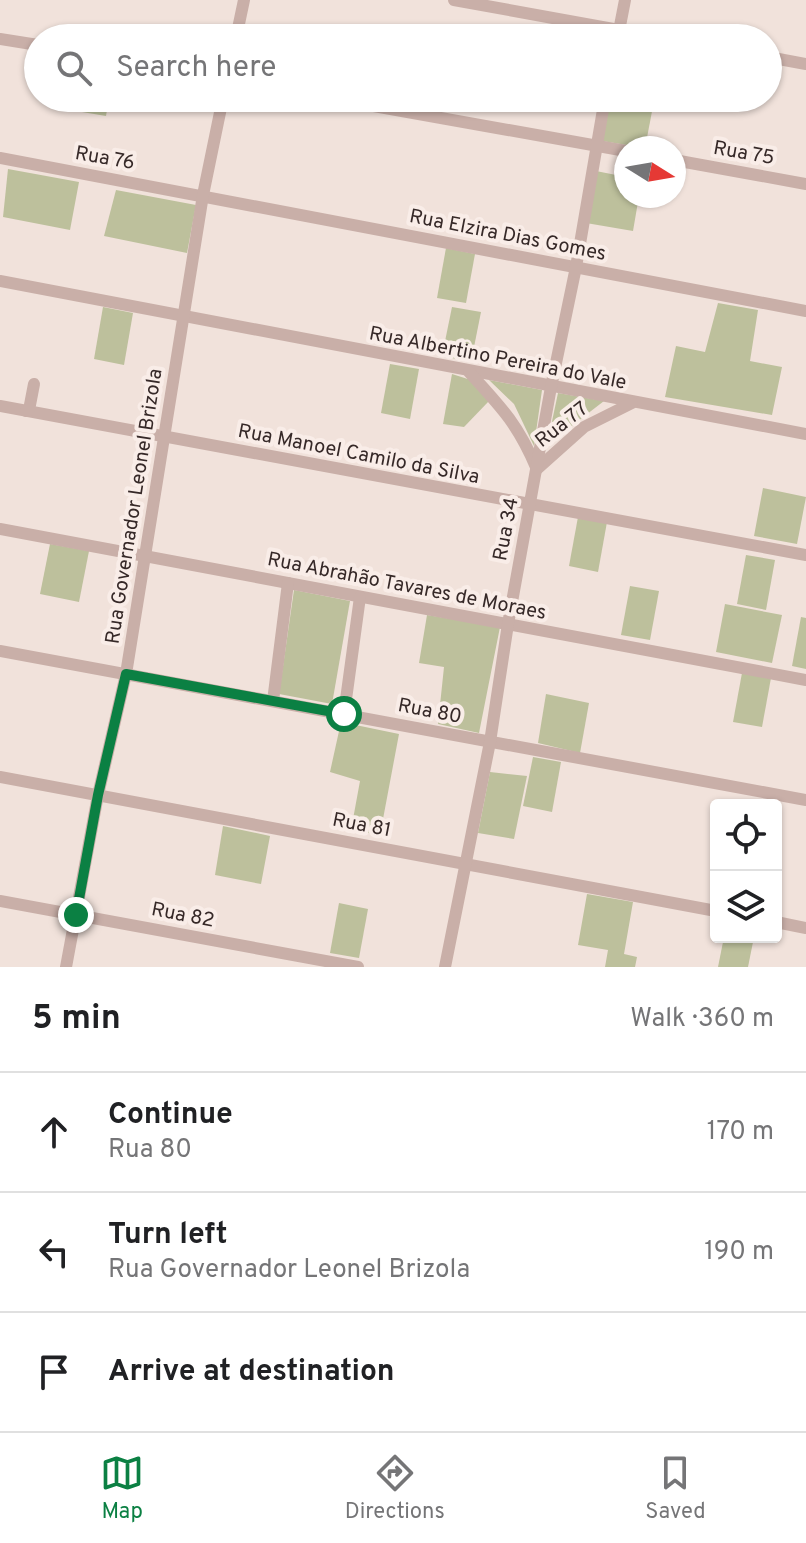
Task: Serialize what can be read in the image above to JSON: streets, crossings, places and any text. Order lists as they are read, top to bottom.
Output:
{
  "streets": {
    "street": [
      "Rua 75",
      "Rua 76",
      "Rua Elzira Dias Gomes",
      "Rua Albertino Pereira do Vale",
      "Rua 77",
      "Rua Manoel Camilo da Silva",
      "Rua Governador Leonel Brizola",
      "Rua 34",
      "Rua Abrahão Tavares de Moraes",
      "Rua 80",
      "Rua 81",
      "Rua 82"
    ]
  },
  "crossings": [
    ["Rua 76", "Rua Elzira Dias Gomes"],
    ["Rua 76", "Rua Governador Leonel Brizola"],
    ["Rua Elzira Dias Gomes", "Rua Governador Leonel Brizola"],
    ["Rua Elzira Dias Gomes", "Rua 34"],
    ["Rua Albertino Pereira do Vale", "Rua 77"],
    ["Rua Albertino Pereira do Vale", "Rua Governador Leonel Brizola"],
    ["Rua Albertino Pereira do Vale", "Rua 34"],
    ["Rua 77", "Rua 34"],
    ["Rua Manoel Camilo da Silva", "Rua Governador Leonel Brizola"],
    ["Rua Manoel Camilo da Silva", "Rua 34"],
    ["Rua Governador Leonel Brizola", "Rua Abrahão Tavares de Moraes"],
    ["Rua Governador Leonel Brizola", "Rua 80"],
    ["Rua Governador Leonel Brizola", "Rua 81"],
    ["Rua Governador Leonel Brizola", "Rua 82"],
    ["Rua 34", "Rua Abrahão Tavares de Moraes"],
    ["Rua 34", "Rua 80"],
    ["Rua 34", "Rua 81"]
  ],
  "north": "right",
  "page": {
    "search": "Search here",
    "heading": ["5 min", "Walk · 360 m"],
    "list": [
      ["Continue", "Rua 80", "170 m"],
      ["Turn left", "Rua Governador Leonel Brizola", "190 m"],
      "Arrive at destination"
    ],
    "nav": ["Map", "Directions", "Saved"]
  }
}
